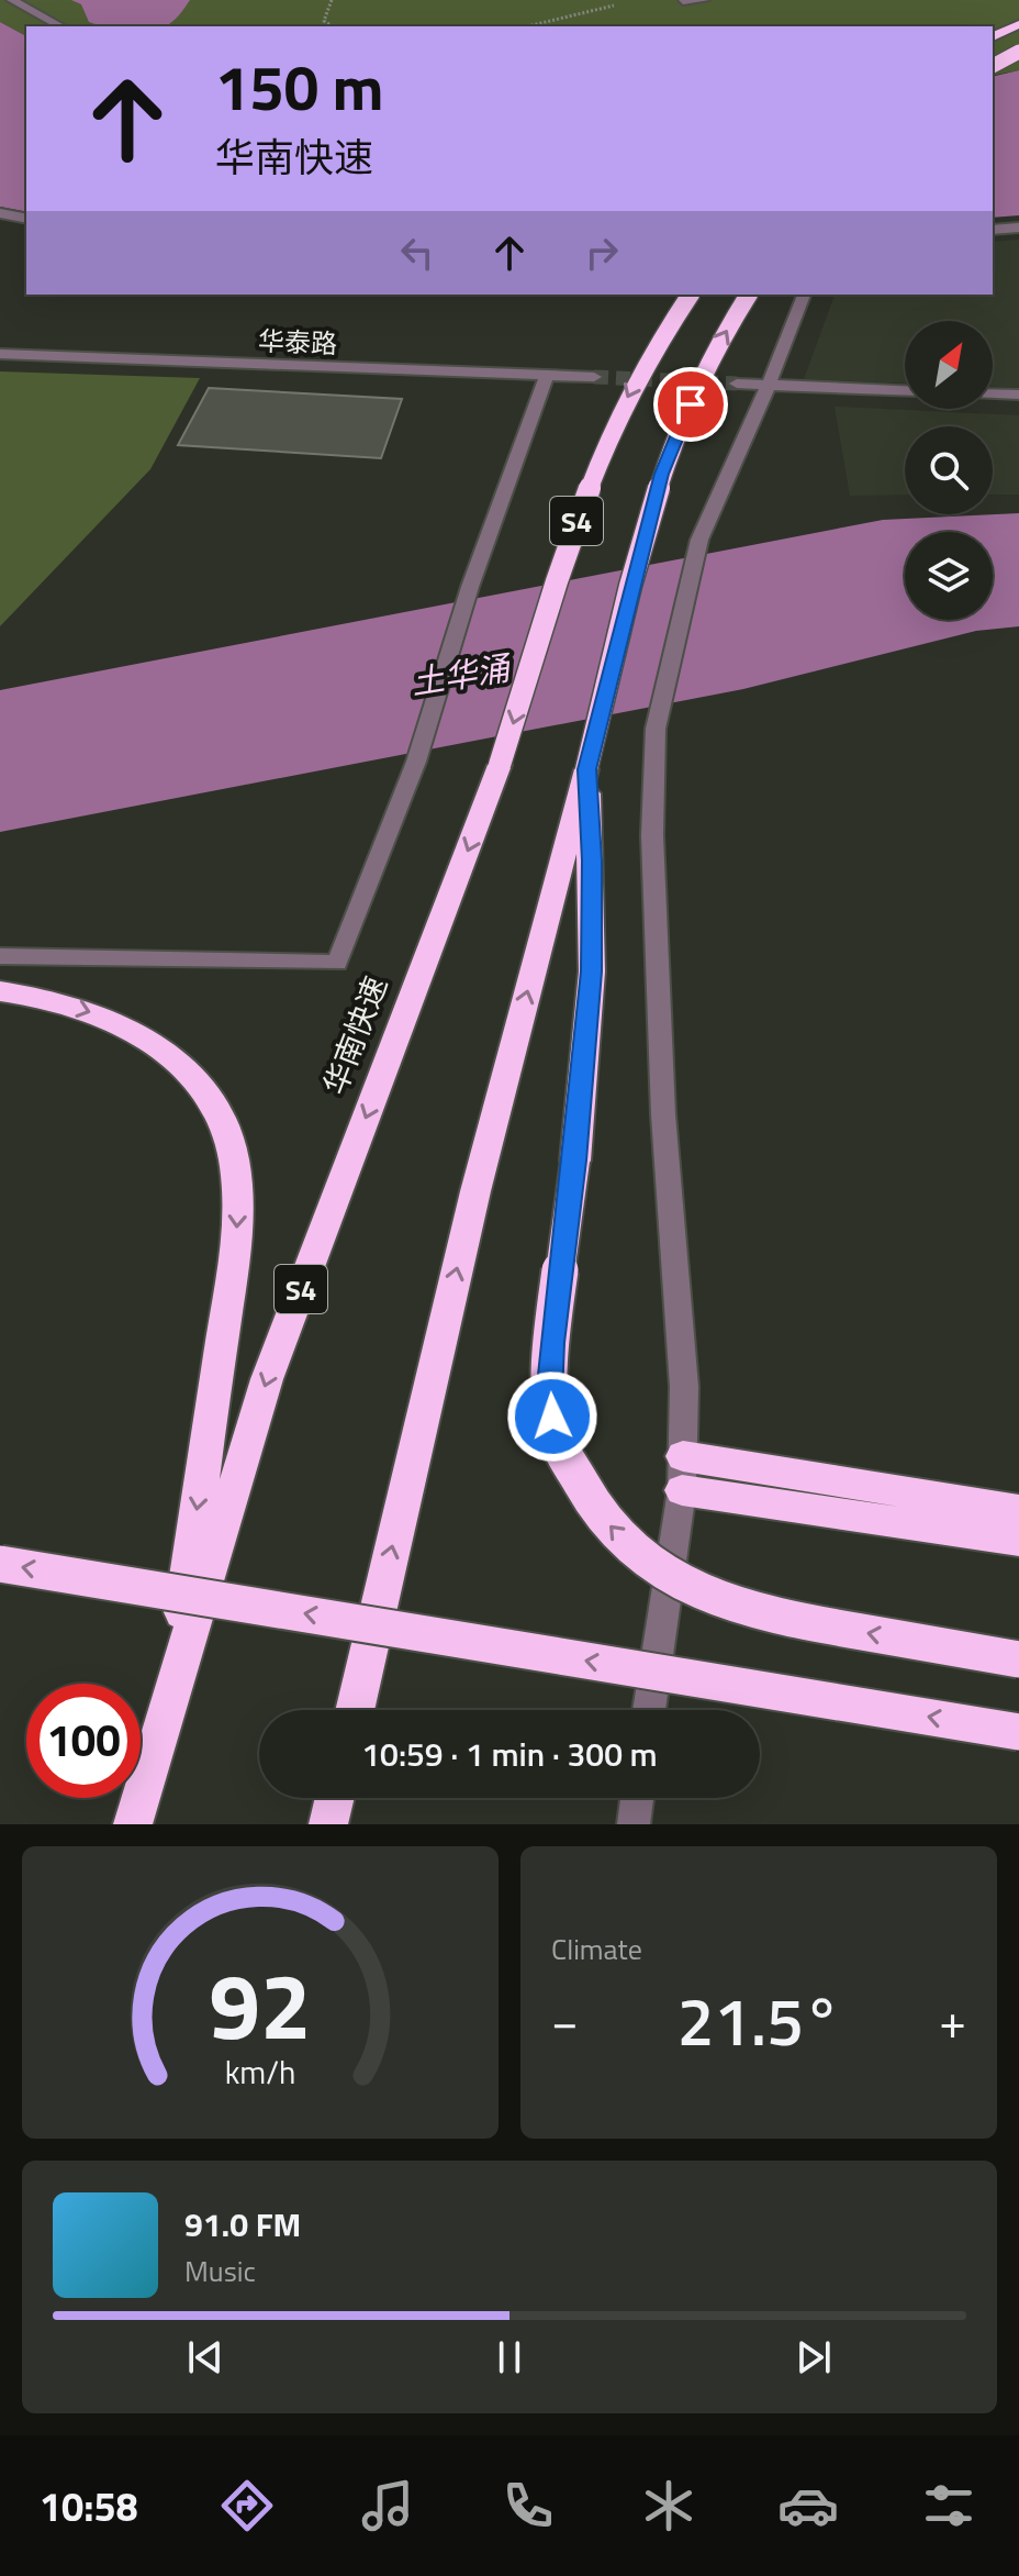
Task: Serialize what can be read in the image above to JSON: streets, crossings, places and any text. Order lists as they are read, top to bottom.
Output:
{
  "streets": {
    "highway": ["S4", "华南快速"],
    "street": ["华泰路"]
  },
  "water": ["土华涌"],
  "north": "top right",
  "page": {
    "turn": ["150 m", "华南快速"],
    "limit": "100",
    "trip": "10:59 · 1 min · 300 m",
    "tile": "Climate",
    "heat": ["−", "21.5°", "+"],
    "song": ["91.0 FM", "Music"],
    "tabs": "10:58",
    "gauge": ["92", "km/h"]
  }
}
